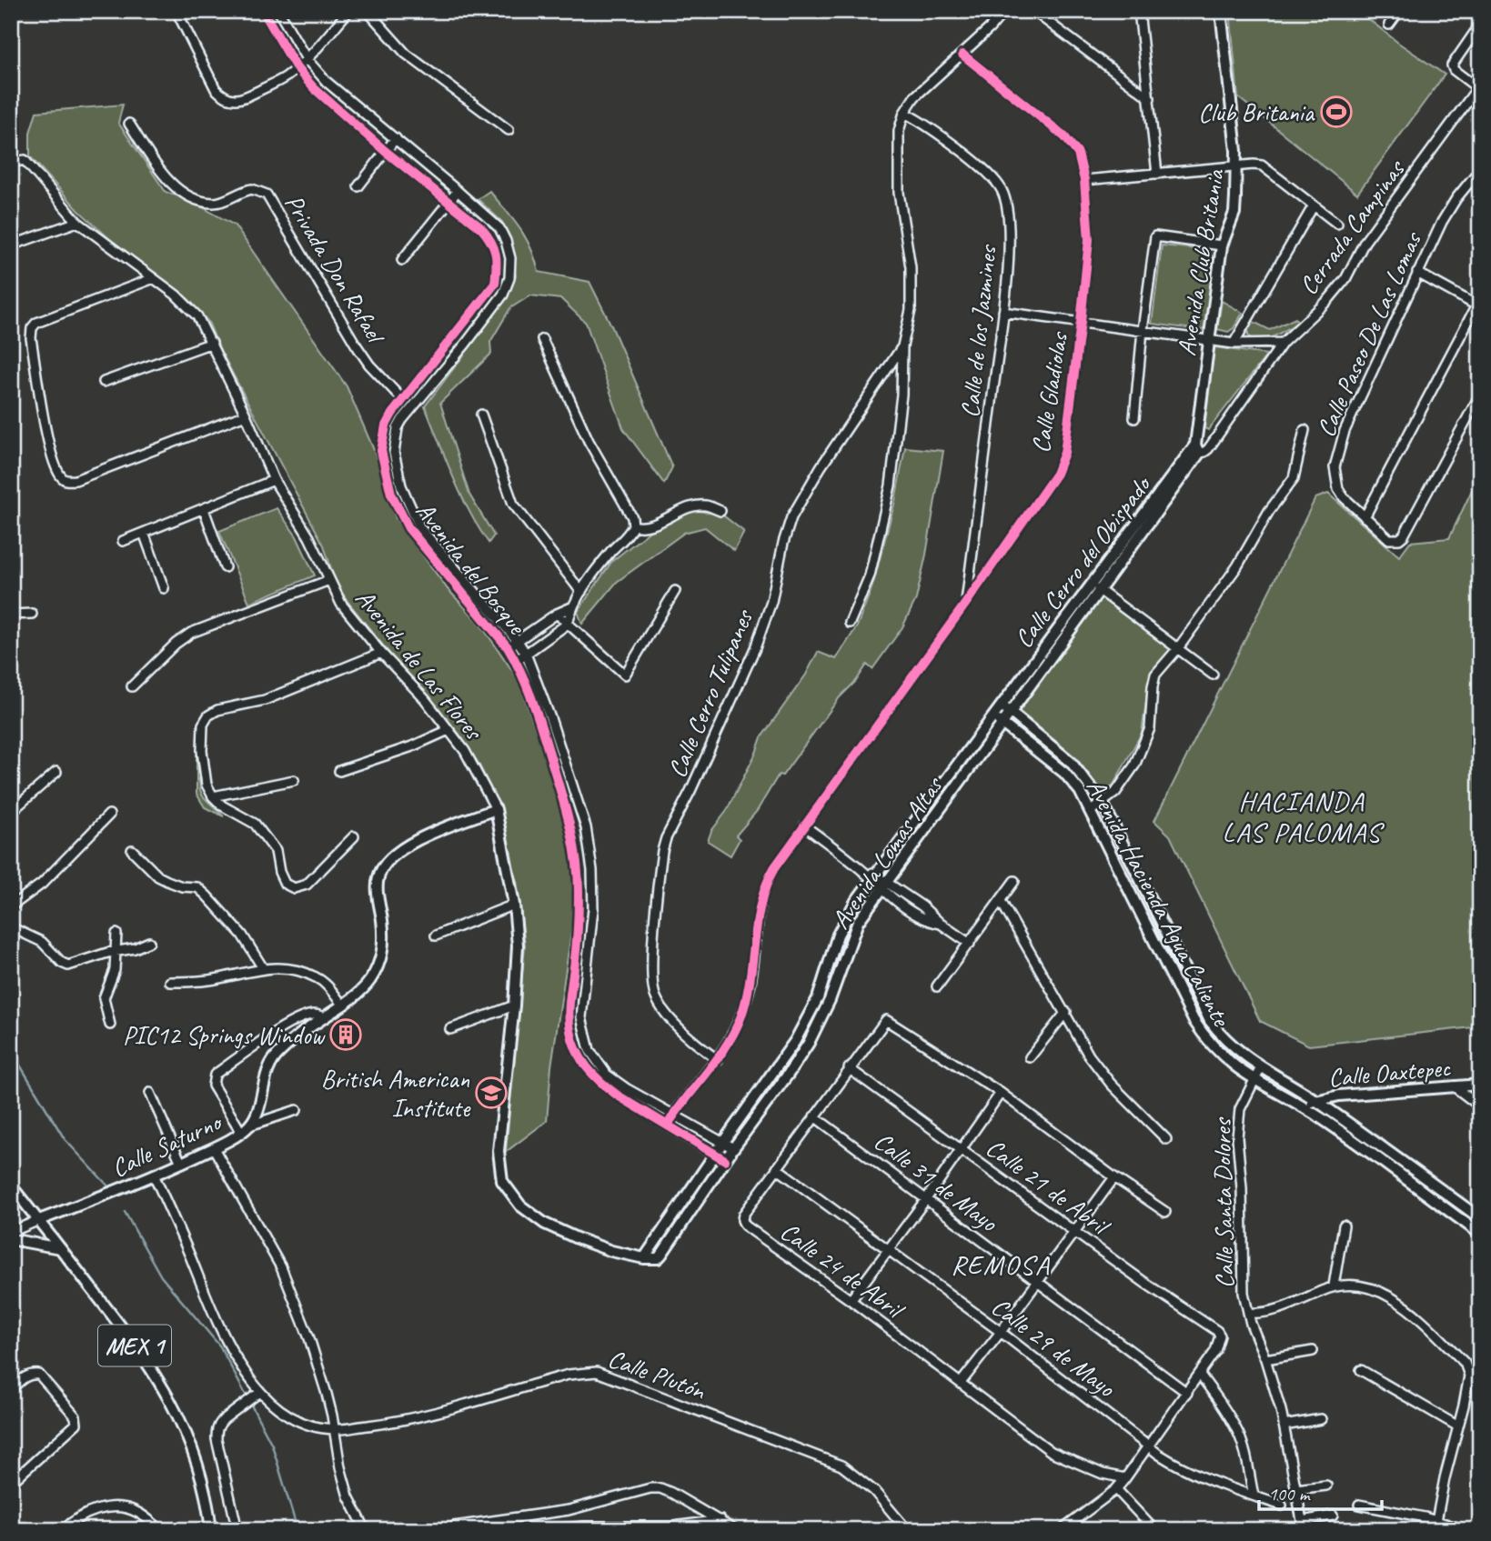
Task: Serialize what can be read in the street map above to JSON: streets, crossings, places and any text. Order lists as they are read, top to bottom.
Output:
{
  "streets": {
    "main road": [
      "Avenida Club Britania",
      "Calle Cerro del Obispado",
      "Avenida de Las Flores",
      "Avenida Lomas Altas",
      "Avenida Hacienda Agua Caliente",
      "Calle Oaxtepec",
      "Calle Saturno",
      "MEX 1"
    ],
    "street": [
      "Cerrada Campinas",
      "Privada Don Rafael",
      "Calle de los Jazmines",
      "Calle Paseo De Las Lomas",
      "Calle Gladiolas",
      "Avenida del Bosque",
      "Calle Cerro Tulipanes",
      "Calle 31 de Mayo",
      "Calle 21 de Abril",
      "Calle Santa Dolores",
      "Calle 24 de Abril",
      "Calle 29 de Mayo",
      "Calle Plutón"
    ]
  },
  "crossings": [
    ["Cerrada Campinas", "Calle Cerro del Obispado"],
    ["Avenida Club Britania", "Calle Cerro del Obispado"],
    ["Privada Don Rafael", "Avenida del Bosque"],
    ["Calle de los Jazmines", "Calle Gladiolas"],
    ["Calle Gladiolas", "Avenida del Bosque"],
    ["Calle Gladiolas", "Calle Cerro Tulipanes"],
    ["Calle Cerro del Obispado", "Avenida Lomas Altas"],
    ["Calle Cerro del Obispado", "Avenida Hacienda Agua Caliente"],
    ["Avenida del Bosque", "Avenida Lomas Altas"],
    ["Avenida de Las Flores", "Avenida Lomas Altas"],
    ["Avenida de Las Flores", "Calle Saturno"],
    ["Avenida Lomas Altas", "Avenida Hacienda Agua Caliente"],
    ["Avenida Hacienda Agua Caliente", "Calle Oaxtepec"],
    ["Avenida Hacienda Agua Caliente", "Calle Santa Dolores"],
    ["Calle Saturno", "MEX 1"],
    ["Calle Saturno", "Calle Plutón"],
    ["Calle 31 de Mayo", "Calle 24 de Abril"],
    ["Calle 21 de Abril", "Calle 24 de Abril"],
    ["Calle 24 de Abril", "Calle 29 de Mayo"]
  ],
  "districts": ["HACIANDA LAS PALOMAS", "REMOSA"],
  "places": {
    "sports": ["Club Britania"],
    "building": ["PIC12 Springs Window"],
    "school or university": ["British American Institute"]
  },
  "scale_bar": "100 m"
}
